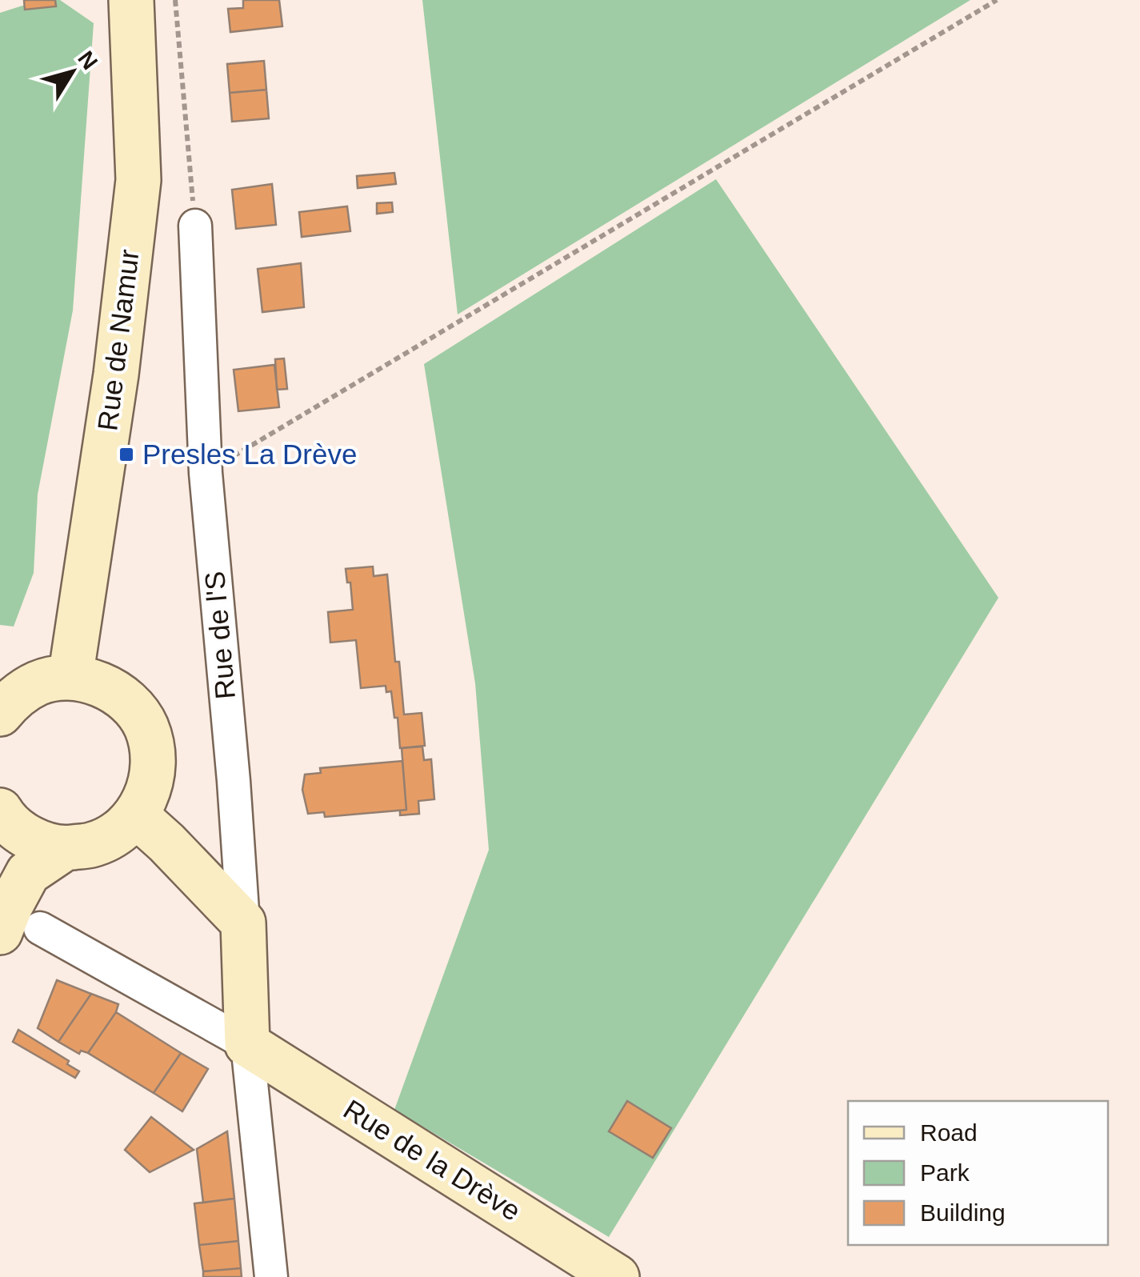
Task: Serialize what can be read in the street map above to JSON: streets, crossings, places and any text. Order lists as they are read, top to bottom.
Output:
{
  "streets": {
    "main road": ["Rue de Namur", "Rue de l'S", "Rue de la Drève"]
  },
  "crossings": [
    ["Rue de l'S", "Rue de la Drève"]
  ],
  "places": {
    "transit": ["Presles La Drève"]
  },
  "legend": ["Road", "Park", "Building"],
  "north": "top right"
}
